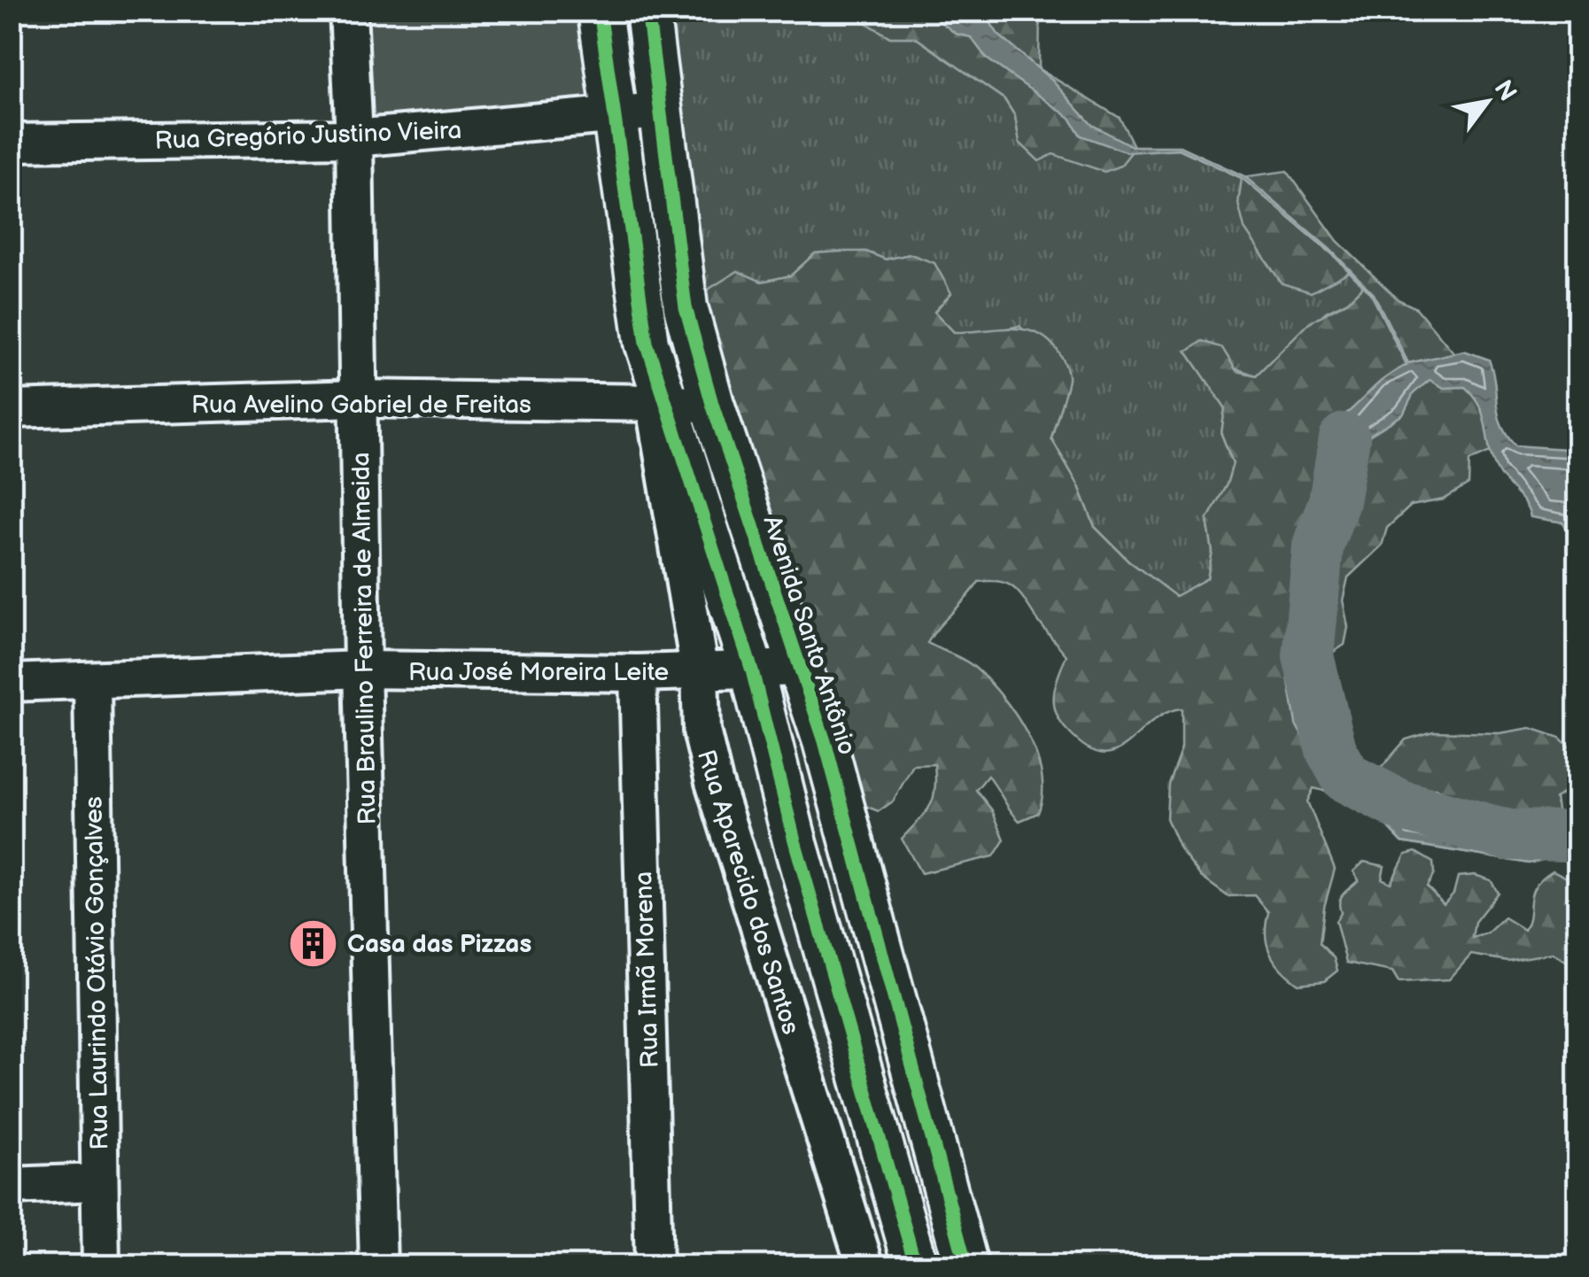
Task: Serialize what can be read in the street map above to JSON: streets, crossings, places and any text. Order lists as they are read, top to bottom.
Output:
{
  "streets": {
    "street": [
      "Rua Gregório Justino Vieira",
      "Rua Avelino Gabriel de Freitas",
      "Avenida Santo Antônio",
      "Rua Braulino Ferreira de Almeida",
      "Rua José Moreira Leite",
      "Rua Aparecido dos Santos",
      "Rua Irmã Morena",
      "Rua Laurindo Otávio Gonçalves"
    ]
  },
  "crossings": [
    ["Rua Gregório Justino Vieira", "Avenida Santo Antônio"],
    ["Rua Gregório Justino Vieira", "Rua Braulino Ferreira de Almeida"],
    ["Rua Avelino Gabriel de Freitas", "Avenida Santo Antônio"],
    ["Rua Avelino Gabriel de Freitas", "Rua Braulino Ferreira de Almeida"],
    ["Rua Avelino Gabriel de Freitas", "Rua Aparecido dos Santos"],
    ["Avenida Santo Antônio", "Rua José Moreira Leite"],
    ["Rua Braulino Ferreira de Almeida", "Rua José Moreira Leite"],
    ["Rua José Moreira Leite", "Rua Aparecido dos Santos"],
    ["Rua José Moreira Leite", "Rua Irmã Morena"],
    ["Rua José Moreira Leite", "Rua Laurindo Otávio Gonçalves"]
  ],
  "places": {
    "building": ["Casa das Pizzas"]
  },
  "north": "top right"
}
